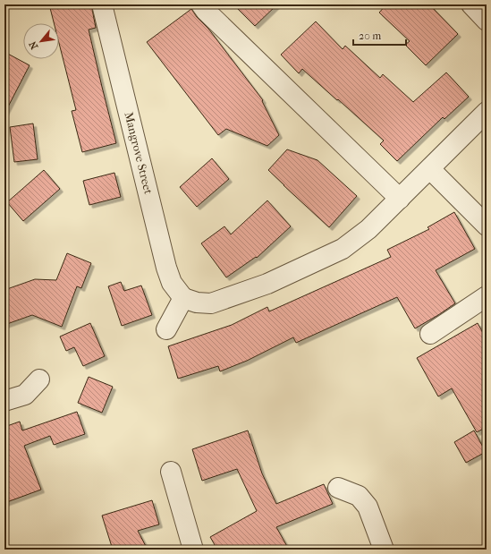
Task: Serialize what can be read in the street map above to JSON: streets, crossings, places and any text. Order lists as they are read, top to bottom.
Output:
{
  "streets": {
    "street": ["Mangrove Street"]
  },
  "scale_bar": "20 m",
  "north": "bottom left"
}
